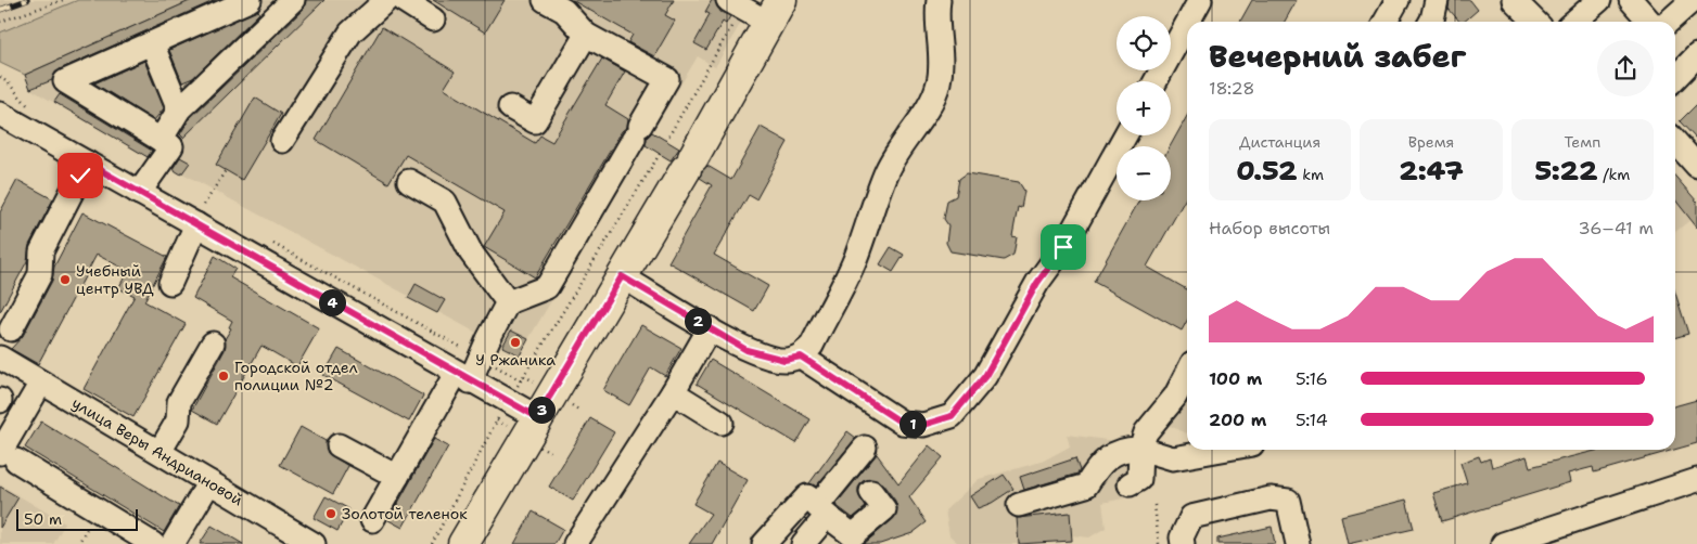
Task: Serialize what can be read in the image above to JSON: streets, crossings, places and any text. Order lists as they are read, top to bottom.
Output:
{
  "streets": {
    "street": ["улица Веры Андриановой"]
  },
  "places": [
    "Учебный центр УВД",
    "У Ржаника",
    "Городской отдел полиции №2",
    "Золотой теленок"
  ],
  "scale_bar": "50 m",
  "page": {
    "map_buttons": ["+", "−"],
    "heading": ["Вечерний забег", "18:28"],
    "stats": [
      ["Дистанция", "0.52 km"],
      ["Время", "2:47"],
      ["Темп", "5:22 /km"]
    ],
    "chart": ["Набор высоты", "36–41 m"],
    "pins": [
      "4",
      "2",
      "3",
      "1"
    ],
    "list": [
      {
        "name": "100 m",
        "note": "5:16"
      },
      {
        "name": "200 m",
        "note": "5:14"
      }
    ],
    "scale": "50 m"
  }
}
